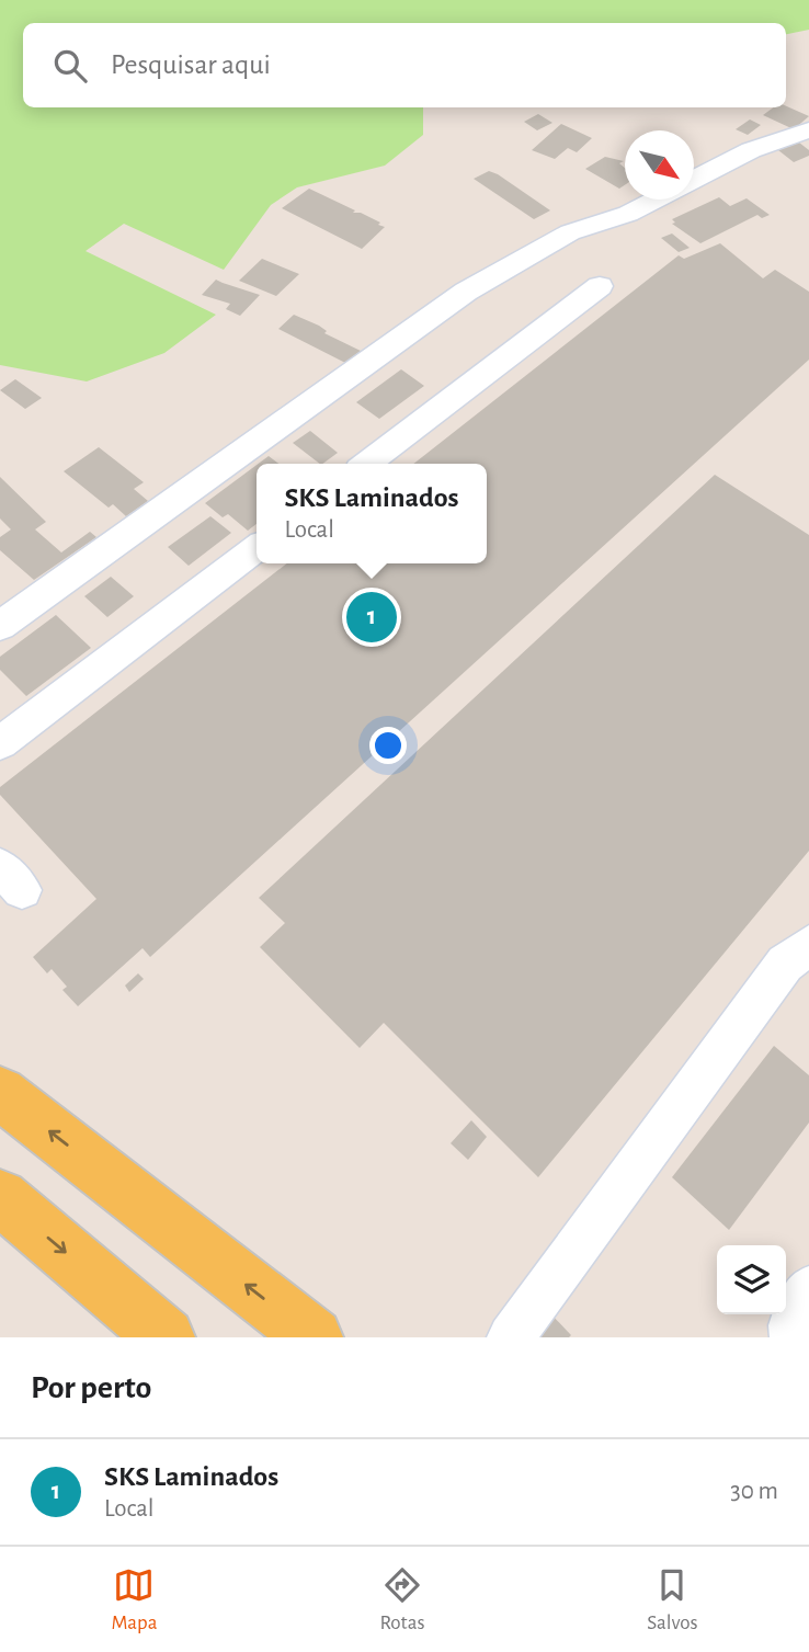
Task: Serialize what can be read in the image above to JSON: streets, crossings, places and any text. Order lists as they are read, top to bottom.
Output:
{
  "north": "bottom right",
  "page": {
    "search": "Pesquisar aqui",
    "popup": ["SKS Laminados", "Local"],
    "pins": "1",
    "heading": "Por perto",
    "list": [
      {
        "mark": "1",
        "name": "SKS Laminados",
        "note": "Local",
        "value": "30 m"
      }
    ],
    "nav": ["Mapa", "Rotas", "Salvos"]
  }
}
